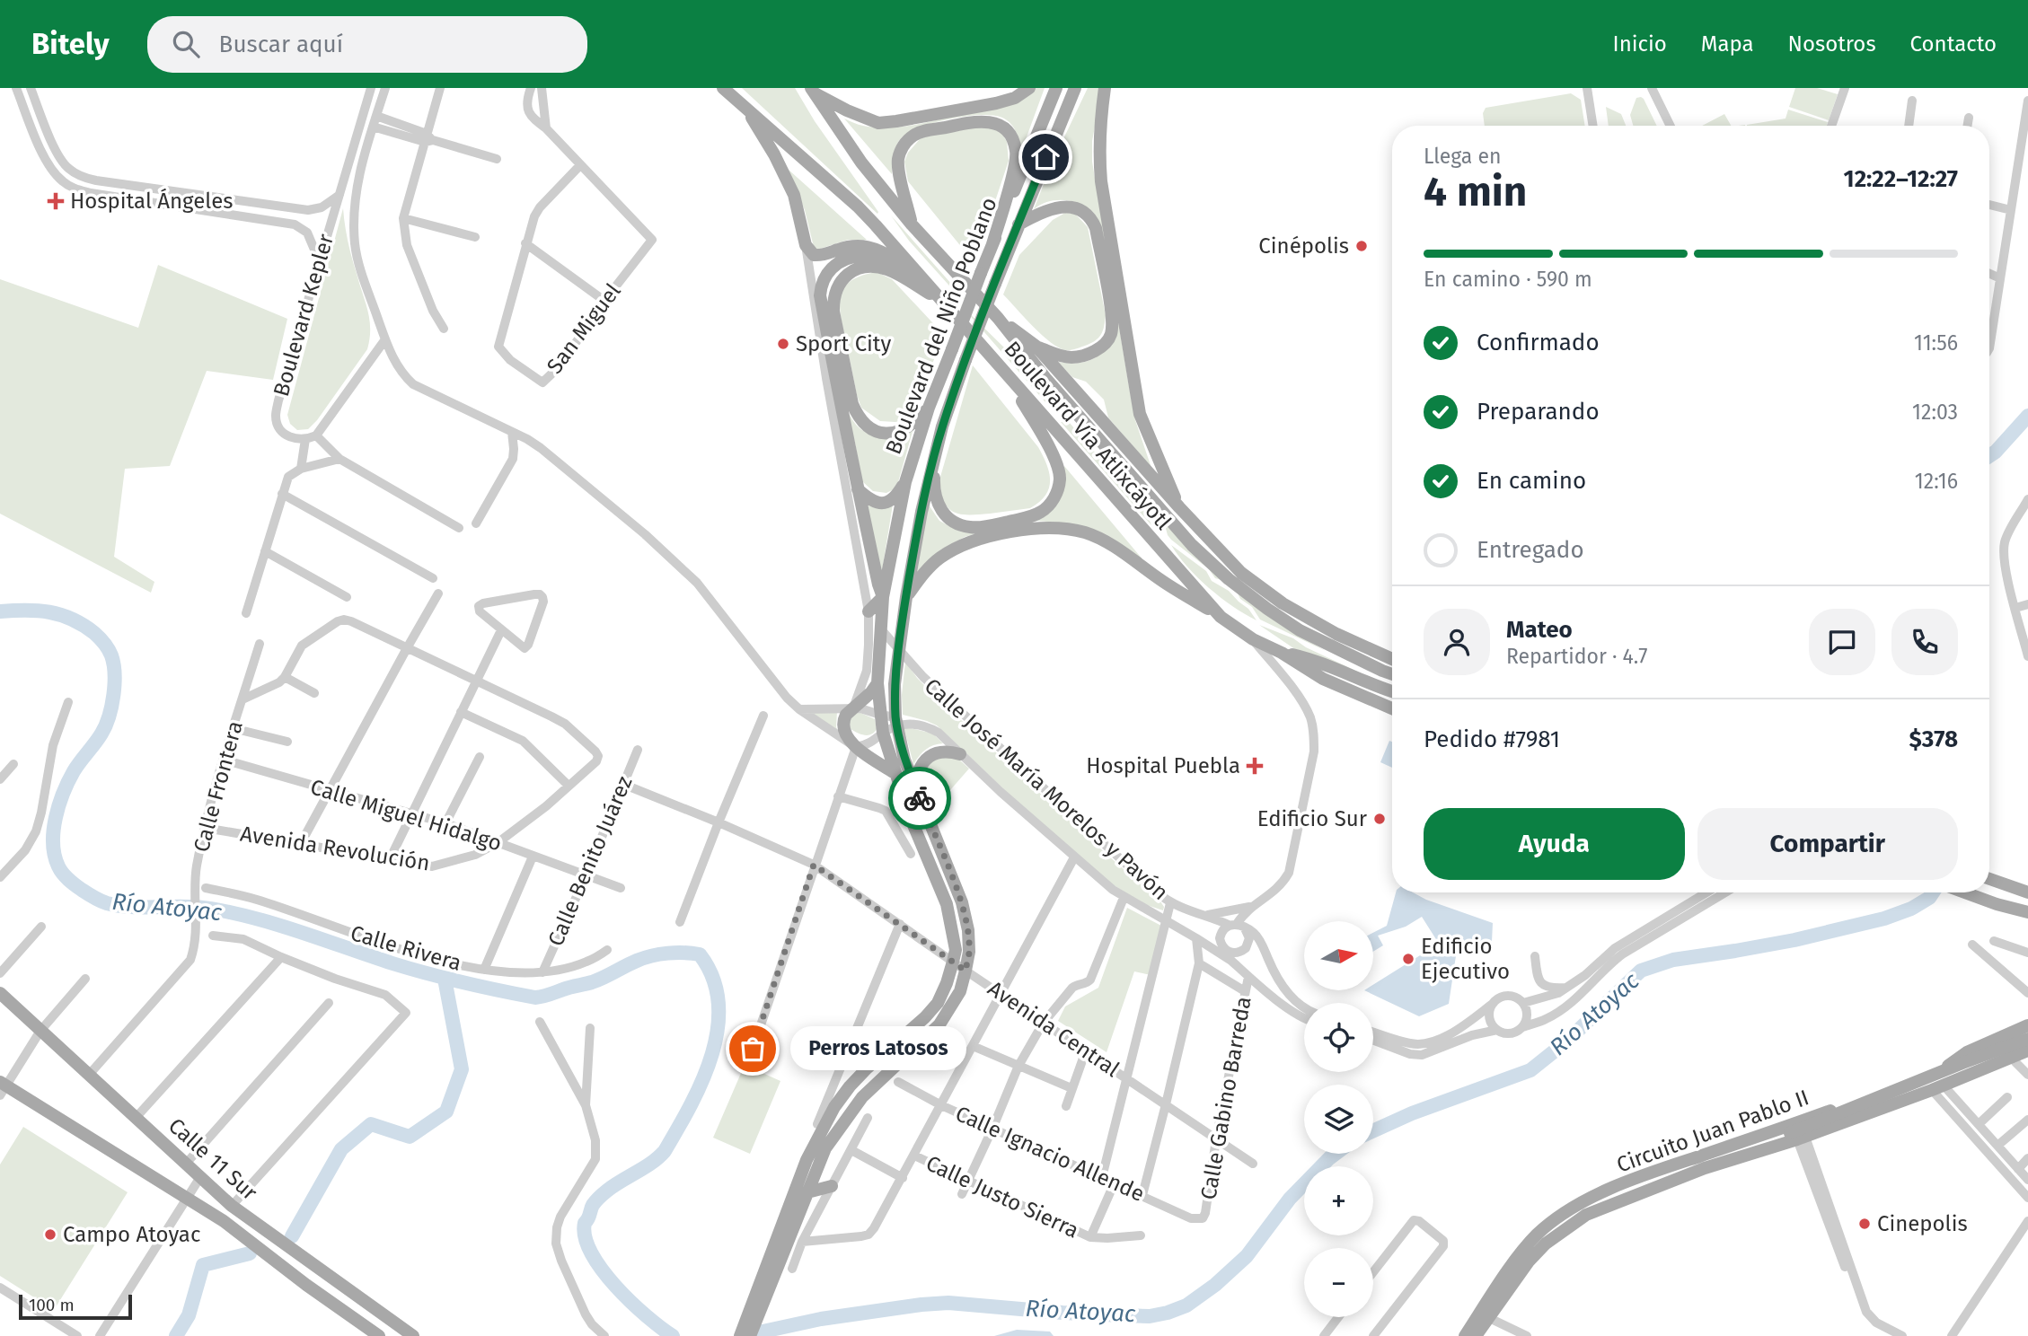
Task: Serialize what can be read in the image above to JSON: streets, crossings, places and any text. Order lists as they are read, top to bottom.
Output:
{
  "streets": {
    "main road": [
      "Boulevard del Niño Poblano",
      "Boulevard Vía Atlixcáyotl",
      "Circuito Juan Pablo II",
      "Calle 11 Sur"
    ],
    "street": [
      "Boulevard Kepler",
      "San Miguel",
      "Calle Frontera",
      "Calle José María Morelos y Pavón",
      "Calle Miguel Hidalgo",
      "Avenida Revolución",
      "Calle Benito Juárez",
      "Calle Rivera",
      "Avenida Central",
      "Calle Gabino Barreda",
      "Calle Ignacio Allende",
      "Calle Justo Sierra"
    ]
  },
  "crossings": [
    ["Boulevard Kepler", "Boulevard del Niño Poblano"],
    ["Boulevard Kepler", "Calle José María Morelos y Pavón"],
    ["Boulevard del Niño Poblano", "Calle José María Morelos y Pavón"],
    ["Boulevard del Niño Poblano", "Avenida Central"],
    ["Calle Frontera", "Calle Miguel Hidalgo"],
    ["Calle Frontera", "Avenida Revolución"],
    ["Calle Frontera", "Calle 11 Sur"],
    ["Calle Miguel Hidalgo", "Avenida Revolución"],
    ["Calle Miguel Hidalgo", "Calle Benito Juárez"],
    ["Calle Benito Juárez", "Calle Rivera"],
    ["Calle Benito Juárez", "Avenida Central"],
    ["Avenida Central", "Calle Gabino Barreda"],
    ["Calle Gabino Barreda", "Calle Ignacio Allende"]
  ],
  "water": ["Río Atoyac"],
  "places": {
    "health": ["Hospital Ángeles", "Hospital Puebla"],
    "other": [
      "Cinépolis",
      "Sport City",
      "Edificio Sur",
      "Edificio Ejecutivo",
      "Perros Latosos",
      "Cinepolis",
      "Campo Atoyac"
    ]
  },
  "scale_bar": "100 m",
  "north": "right",
  "page": {
    "header": "Bitely",
    "search": "Buscar aquí",
    "nav": [
      "Inicio",
      "Mapa",
      "Nosotros",
      "Contacto"
    ],
    "heading": ["4 min", "Llega en", "12:22–12:27"],
    "panel": [
      "Mateo",
      "Repartidor · 4.7",
      "Pedido #7981",
      "$378"
    ],
    "bar": "En camino · 590 m",
    "list": [
      ["Confirmado", "11:56"],
      ["Preparando", "12:03"],
      ["En camino", "12:16"],
      "Entregado"
    ],
    "buttons": ["Ayuda", "Compartir"],
    "map_buttons": ["+", "−"],
    "bubble": "Perros Latosos",
    "scale": "100 m"
  }
}
